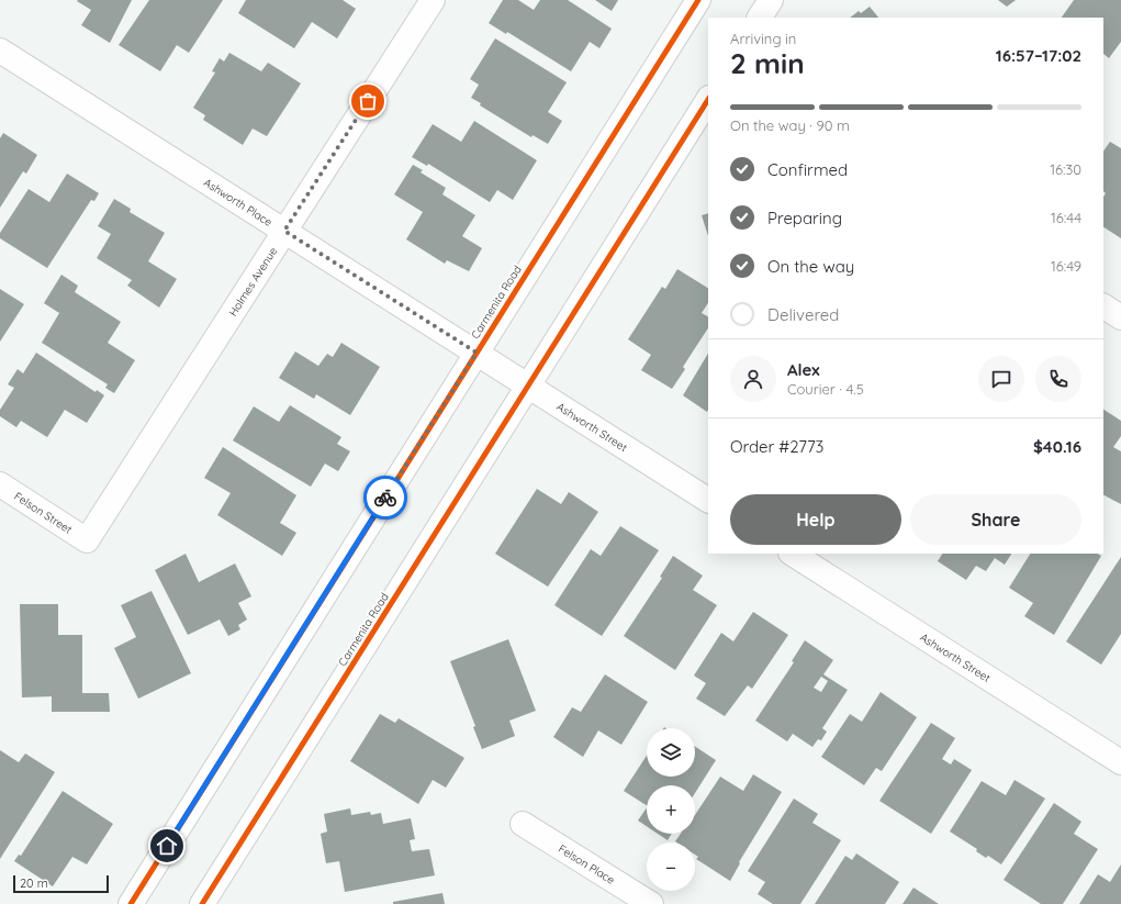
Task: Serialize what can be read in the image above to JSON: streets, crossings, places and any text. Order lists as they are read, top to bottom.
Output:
{
  "streets": {
    "street": [
      "Ashworth Place",
      "Holmes Avenue",
      "Carmenita Road",
      "Ashworth Street",
      "Felson Street",
      "Felson Place"
    ]
  },
  "crossings": [
    ["Ashworth Place", "Holmes Avenue"],
    ["Ashworth Place", "Carmenita Road"],
    ["Ashworth Place", "Ashworth Street"],
    ["Holmes Avenue", "Felson Street"],
    ["Carmenita Road", "Ashworth Street"]
  ],
  "scale_bar": "20 m",
  "page": {
    "heading": ["2 min", "Arriving in", "16:57–17:02"],
    "panel": [
      "Alex",
      "Courier · 4.5",
      "Order #2773",
      "$40.16"
    ],
    "bar": "On the way · 90 m",
    "list": [
      ["Confirmed", "16:30"],
      ["Preparing", "16:44"],
      ["On the way", "16:49"],
      "Delivered"
    ],
    "buttons": ["Help", "Share"],
    "map_buttons": ["+", "−"],
    "scale": "20 m"
  }
}
